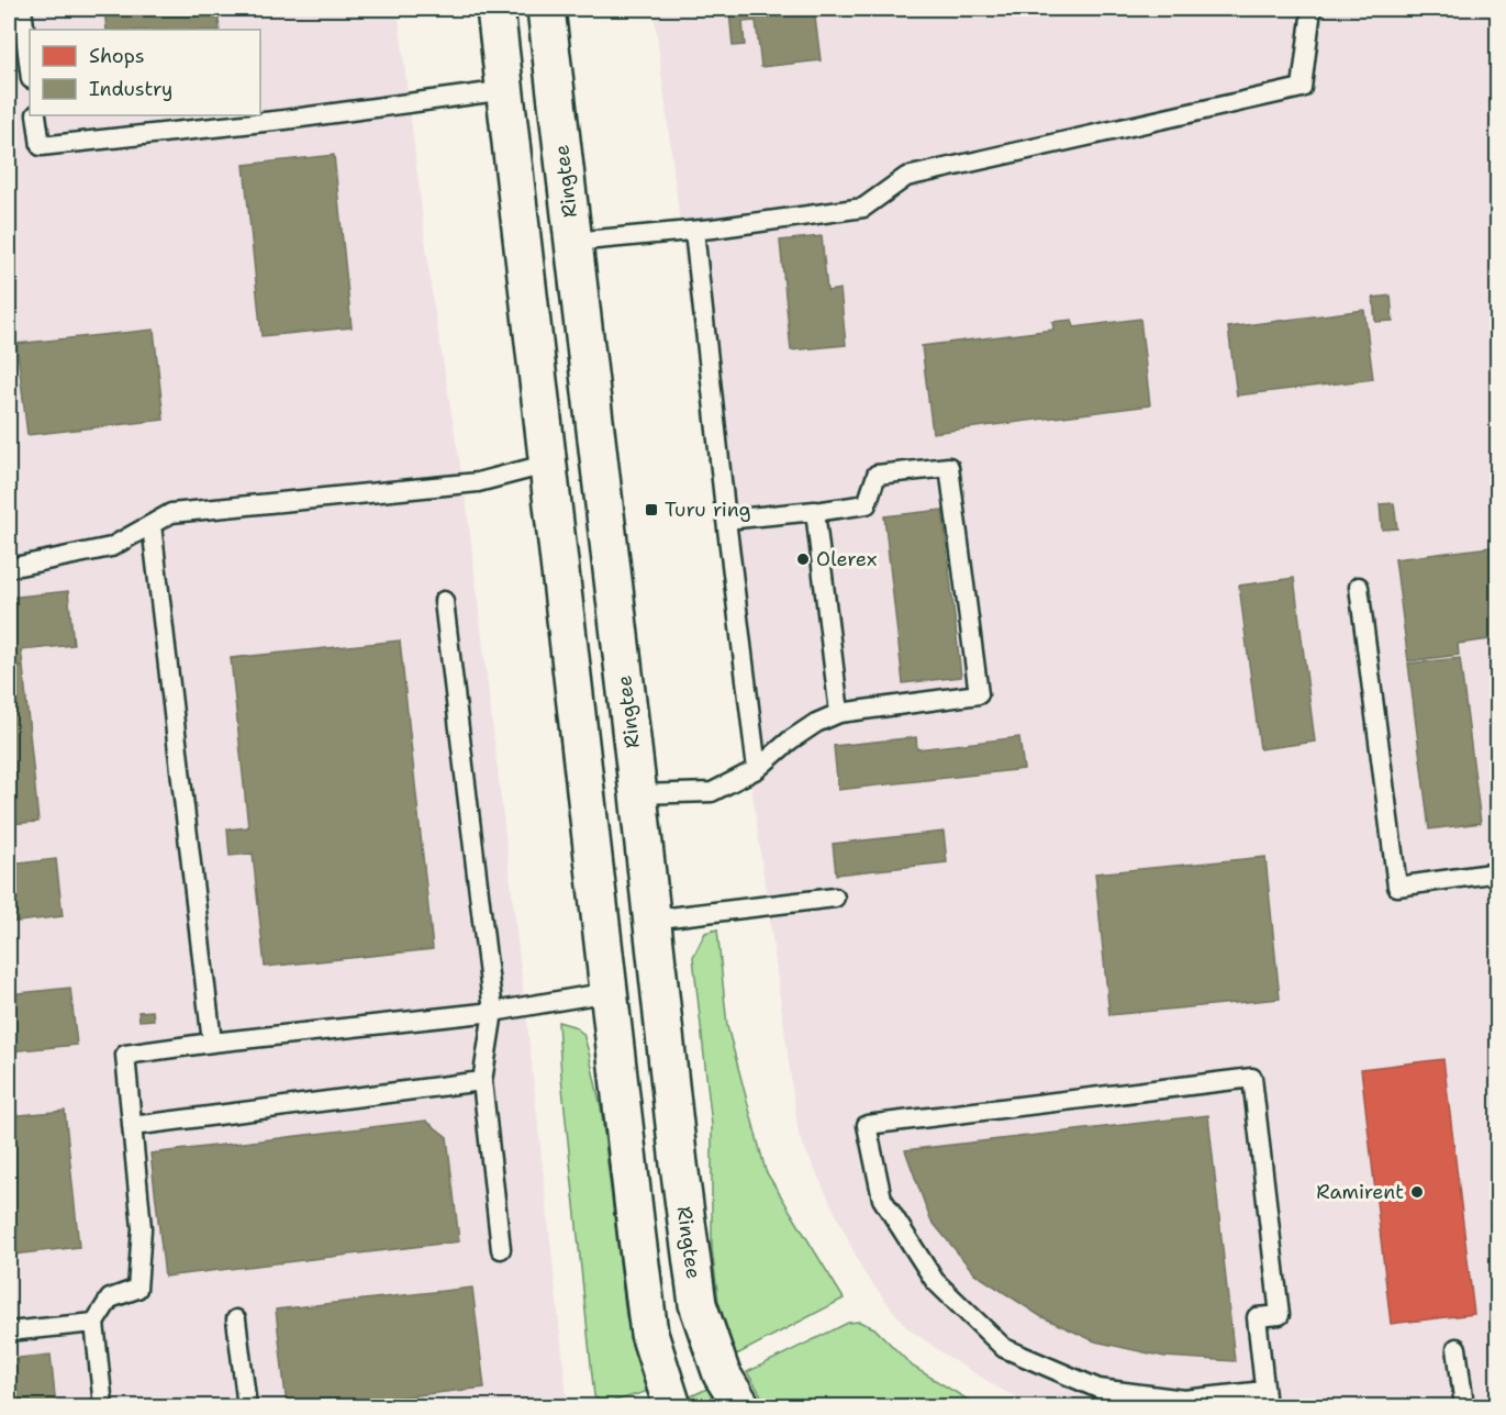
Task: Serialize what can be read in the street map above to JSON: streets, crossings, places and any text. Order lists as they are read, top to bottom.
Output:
{
  "streets": {
    "main road": ["Ringtee"]
  },
  "places": {
    "transit": ["Turu ring"],
    "other": ["Olerex", "Ramirent"]
  },
  "legend": ["Shops", "Industry"]
}
